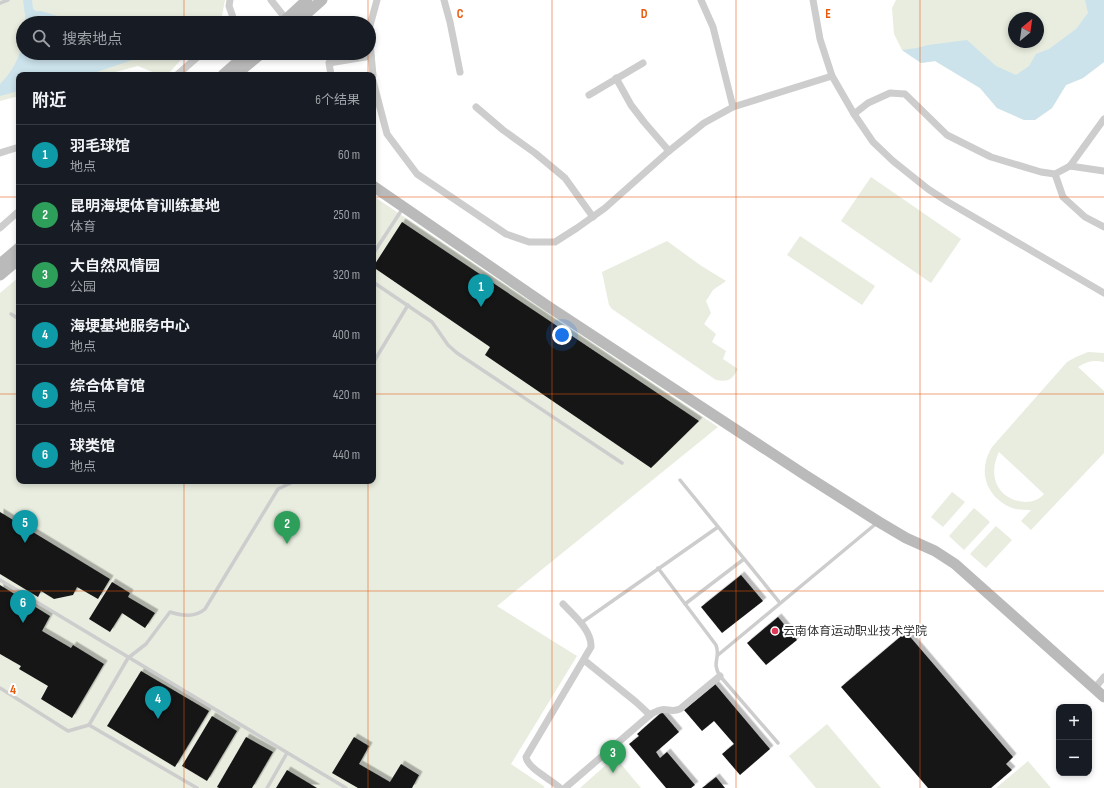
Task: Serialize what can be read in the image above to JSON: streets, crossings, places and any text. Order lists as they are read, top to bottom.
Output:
{
  "places": ["云南体育运动职业技术学院"],
  "north": "top right",
  "page": {
    "search": "搜索地点",
    "heading": ["附近", "6个结果"],
    "list": [
      {
        "mark": "1",
        "name": "羽毛球馆",
        "note": "地点",
        "value": "60 m"
      },
      {
        "mark": "2",
        "name": "昆明海埂体育训练基地",
        "note": "体育",
        "value": "250 m"
      },
      {
        "mark": "3",
        "name": "大自然风情园",
        "note": "公园",
        "value": "320 m"
      },
      {
        "mark": "4",
        "name": "海埂基地服务中心",
        "note": "地点",
        "value": "400 m"
      },
      {
        "mark": "5",
        "name": "综合体育馆",
        "note": "地点",
        "value": "420 m"
      },
      {
        "mark": "6",
        "name": "球类馆",
        "note": "地点",
        "value": "440 m"
      }
    ],
    "pins": [
      "1",
      "5",
      "2",
      "6",
      "4",
      "3"
    ],
    "map_buttons": ["+", "−"]
  },
  "grid": {
    "columns": ["C", "D", "E"],
    "rows": ["4"]
  }
}
